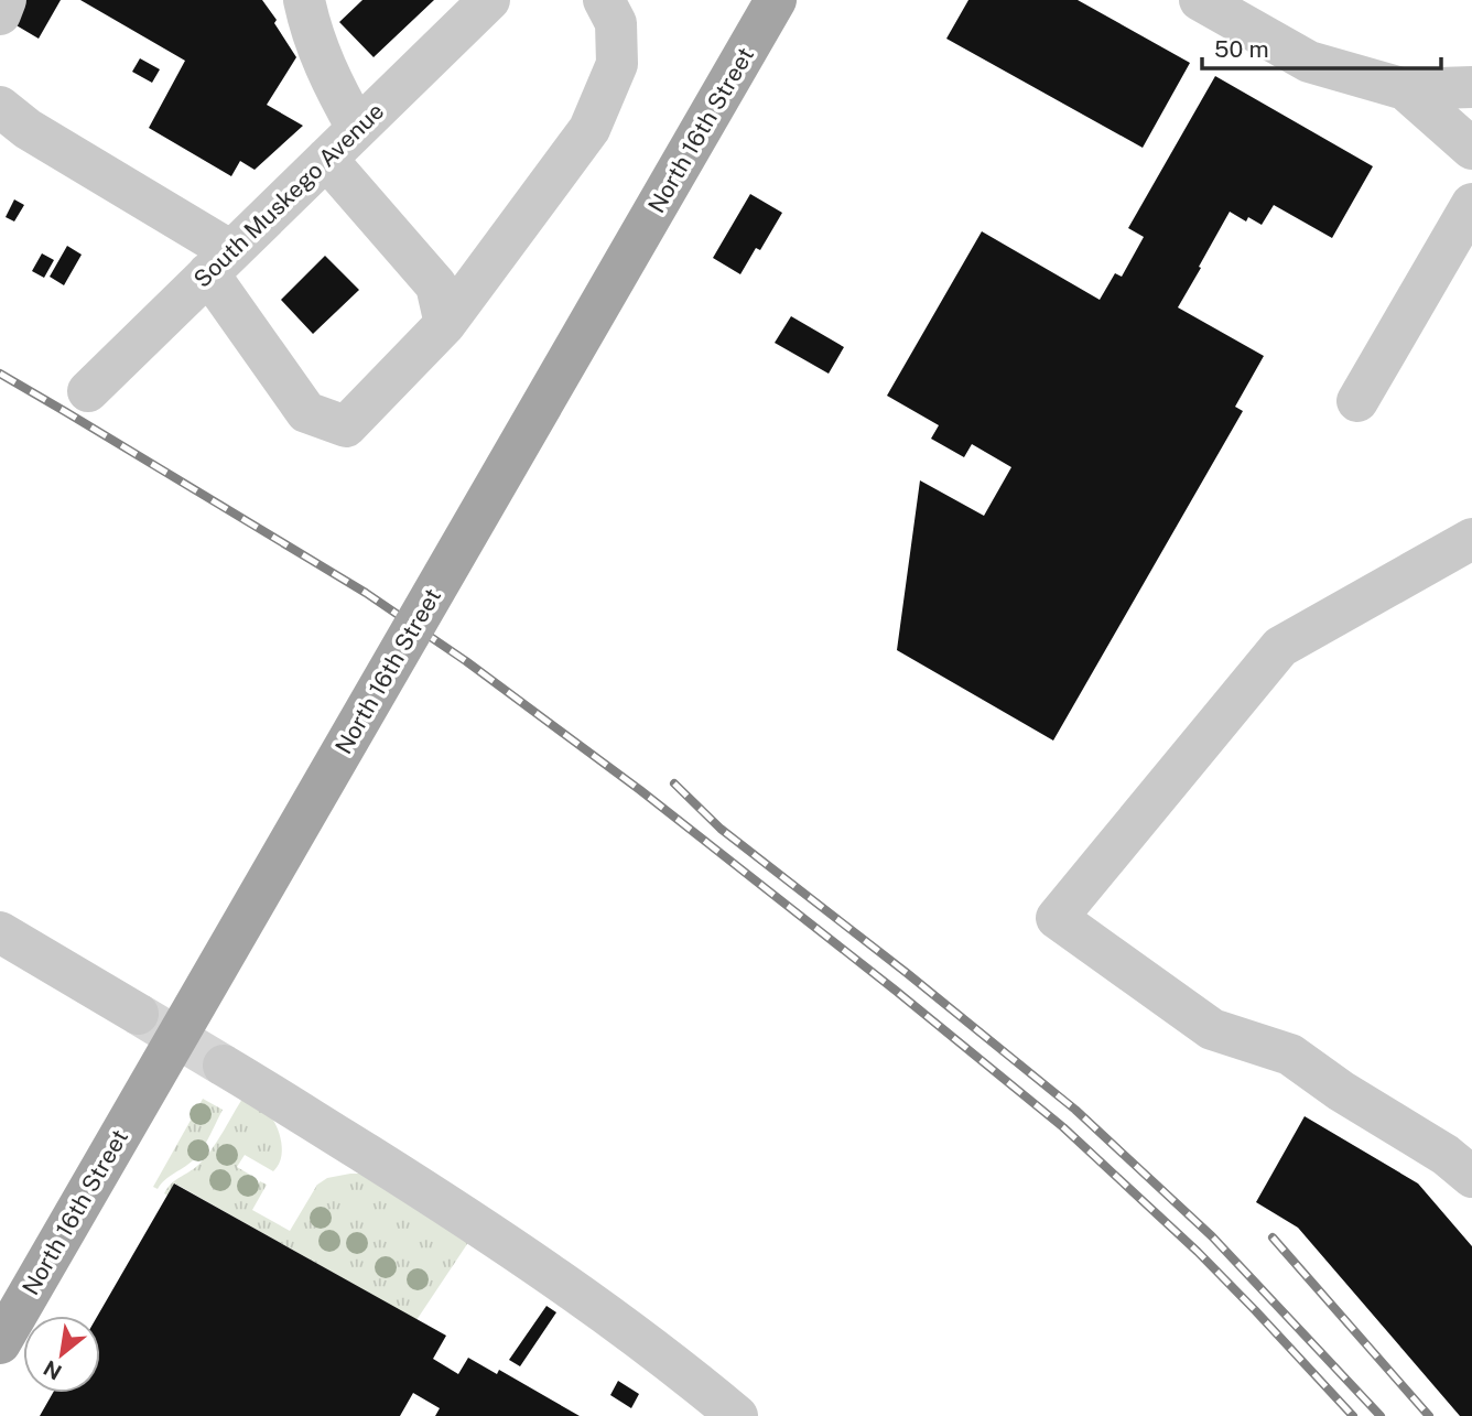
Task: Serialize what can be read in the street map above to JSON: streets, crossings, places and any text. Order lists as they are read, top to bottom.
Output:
{
  "streets": {
    "main road": ["North 16th Street"],
    "street": ["South Muskego Avenue"]
  },
  "scale_bar": "50 m",
  "north": "bottom left"
}
